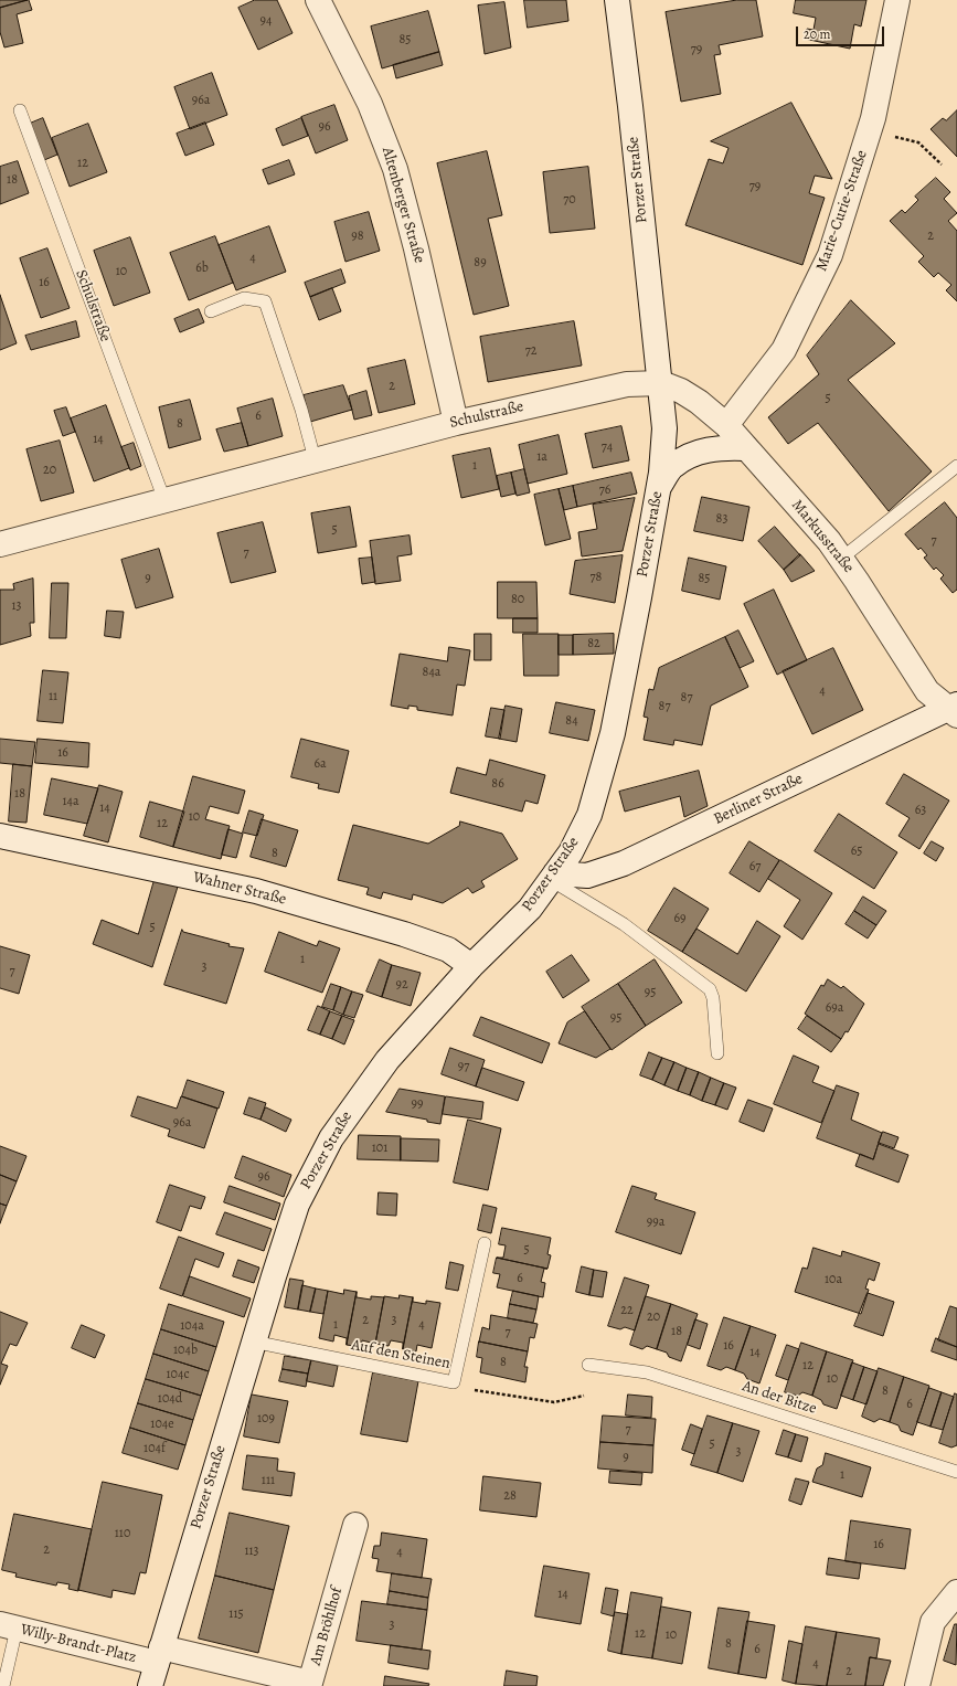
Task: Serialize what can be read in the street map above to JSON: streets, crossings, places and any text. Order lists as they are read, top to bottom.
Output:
{
  "streets": {
    "street": [
      "Porzer Straße",
      "Altenberger Straße",
      "Marie-Curie-Straße",
      "Schulstraße",
      "Markusstraße",
      "Berliner Straße",
      "Wahner Straße",
      "Am Bröhlhof",
      "Willy-Brandt-Platz"
    ],
    "lane": ["Auf den Steinen", "An der Bitze"]
  },
  "crossings": [
    ["Porzer Straße", "Schulstraße"],
    ["Porzer Straße", "Markusstraße"],
    ["Porzer Straße", "Berliner Straße"],
    ["Porzer Straße", "Wahner Straße"],
    ["Porzer Straße", "Auf den Steinen"],
    ["Porzer Straße", "Am Bröhlhof"],
    ["Porzer Straße", "Willy-Brandt-Platz"],
    ["Altenberger Straße", "Schulstraße"],
    ["Marie-Curie-Straße", "Markusstraße"],
    ["Schulstraße", "Markusstraße"],
    ["Markusstraße", "Berliner Straße"],
    ["Am Bröhlhof", "Willy-Brandt-Platz"]
  ],
  "house_numbers": [
    "94",
    "85",
    "79",
    "96a",
    "96",
    "12",
    "18",
    "79",
    "70",
    "98",
    "2",
    "4",
    "89",
    "6b",
    "10",
    "16",
    "72",
    "2",
    "5",
    "6",
    "8",
    "14",
    "74",
    "1a",
    "1",
    "20",
    "76",
    "83",
    "5",
    "7",
    "7",
    "78",
    "9",
    "85",
    "80",
    "13",
    "82",
    "84a",
    "4",
    "11",
    "87",
    "87",
    "84",
    "16",
    "6a",
    "86",
    "18",
    "14a",
    "14",
    "63",
    "10",
    "12",
    "65",
    "8",
    "67",
    "69",
    "5",
    "1",
    "3",
    "7",
    "92",
    "95",
    "69a",
    "95",
    "97",
    "99",
    "96a",
    "101",
    "96",
    "99a",
    "5",
    "6",
    "10a",
    "22",
    "20",
    "2",
    "3",
    "1",
    "4",
    "104a",
    "18",
    "7",
    "16",
    "104b",
    "14",
    "8",
    "12",
    "104c",
    "10",
    "8",
    "104d",
    "6",
    "109",
    "104e",
    "7",
    "5",
    "104f",
    "3",
    "9",
    "1",
    "111",
    "28",
    "110",
    "16",
    "2",
    "113",
    "4",
    "14",
    "115",
    "3",
    "12",
    "10",
    "8",
    "6",
    "4",
    "2"
  ],
  "scale_bar": "20 m"
}
